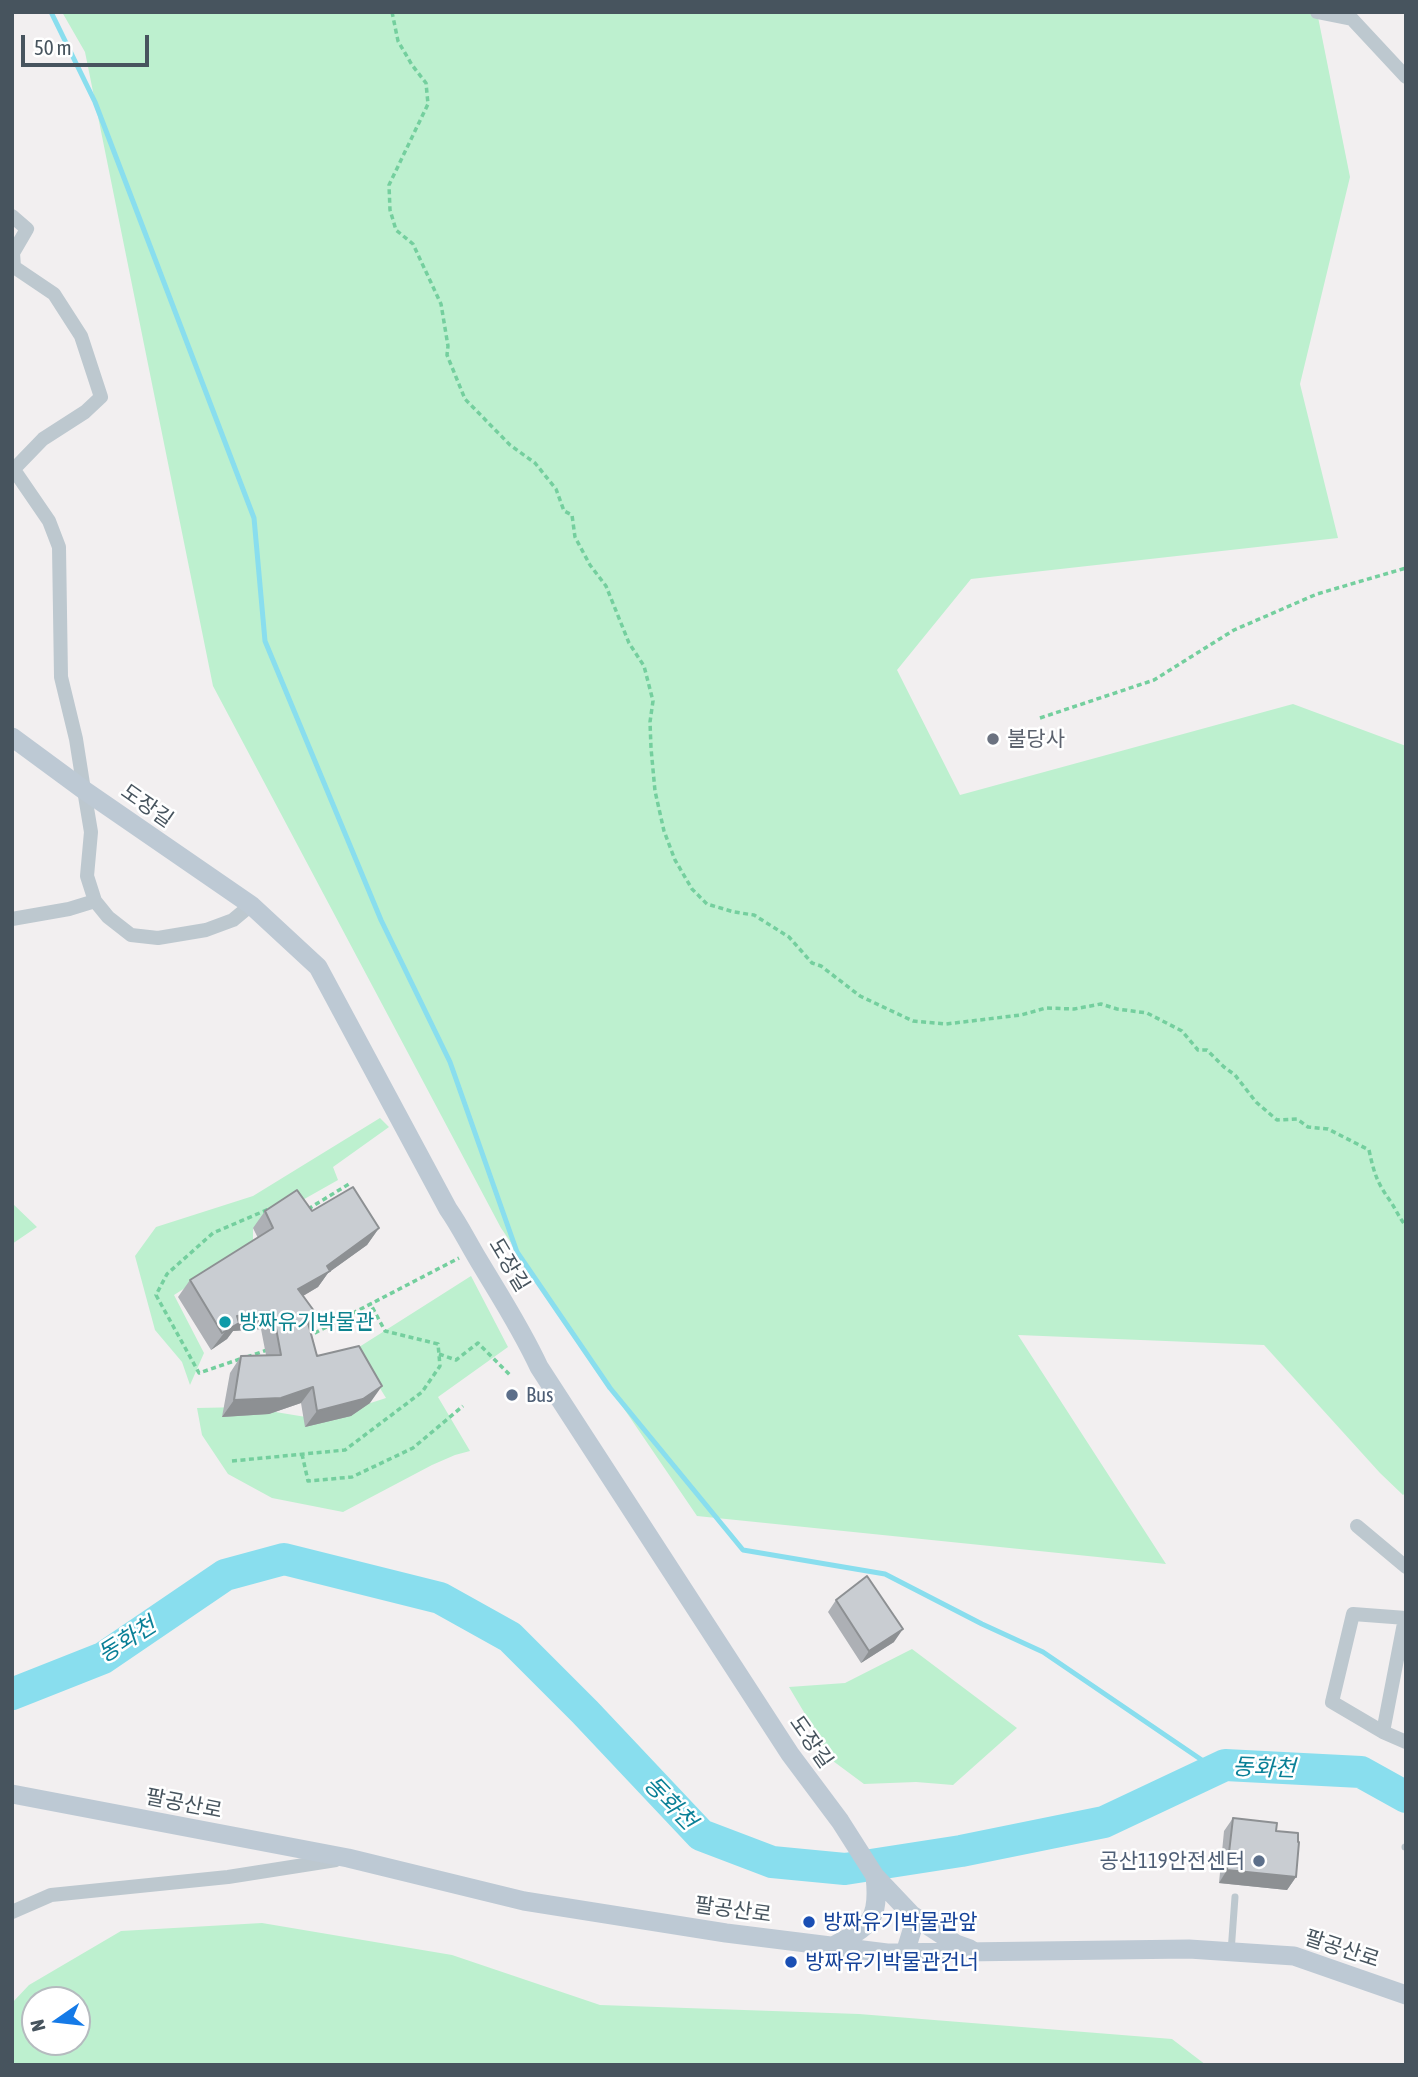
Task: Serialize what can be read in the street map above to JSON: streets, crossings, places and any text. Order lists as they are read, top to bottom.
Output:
{
  "streets": {
    "street": ["도장길", "팔공산로"]
  },
  "crossings": [
    ["도장길", "팔공산로"]
  ],
  "water": ["동화천"],
  "places": [
    "불당사",
    "방짜유기박물관",
    "Bus",
    "공산119안전센터",
    "방짜유기박물관앞",
    "방짜유기박물관건너"
  ],
  "scale_bar": "50 m",
  "north": "left"
}
